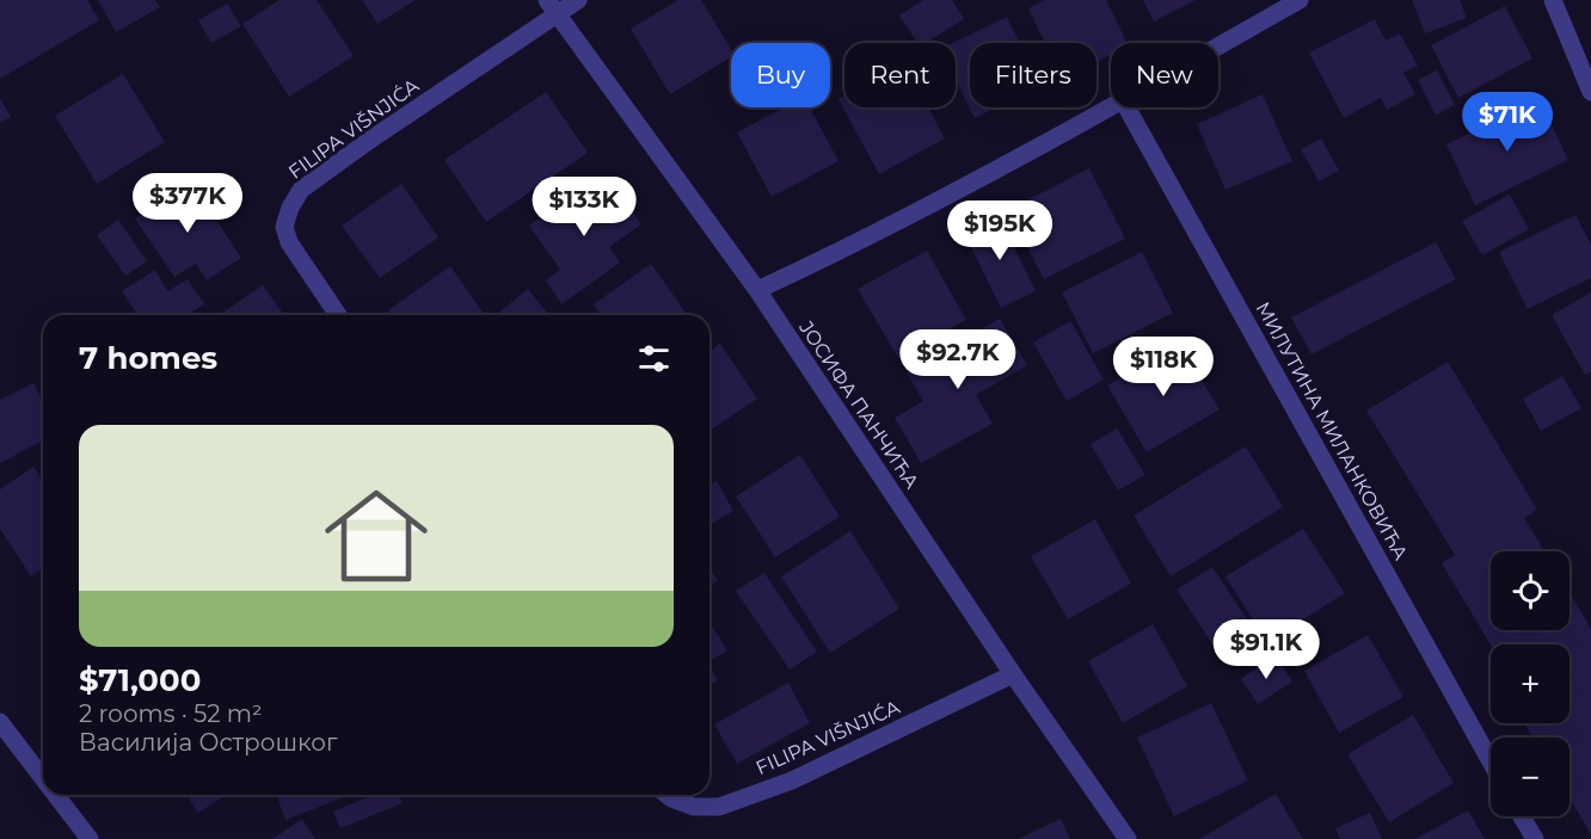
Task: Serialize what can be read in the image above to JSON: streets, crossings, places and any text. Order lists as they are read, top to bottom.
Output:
{
  "streets": {
    "street": ["FILIPA VIŠNJIĆA", "ЈОСИФА ПАНЧИЋА", "МИЛУТИНА МИЛАНКОВИЋА"]
  },
  "crossings": [
    ["FILIPA VIŠNJIĆA", "ЈОСИФА ПАНЧИЋА"]
  ],
  "page": {
    "chip": [
      "Buy",
      "Rent",
      "Filters",
      "New"
    ],
    "price": [
      "$71K",
      "$377K",
      "$133K",
      "$195K",
      "$92.7K",
      "$118K",
      "$91.1K"
    ],
    "heading": "7 homes",
    "list": [
      {
        "name": "$71,000",
        "note": "2 rooms · 52 m² · Василија Острошког"
      }
    ],
    "map_buttons": ["+", "−"]
  }
}
